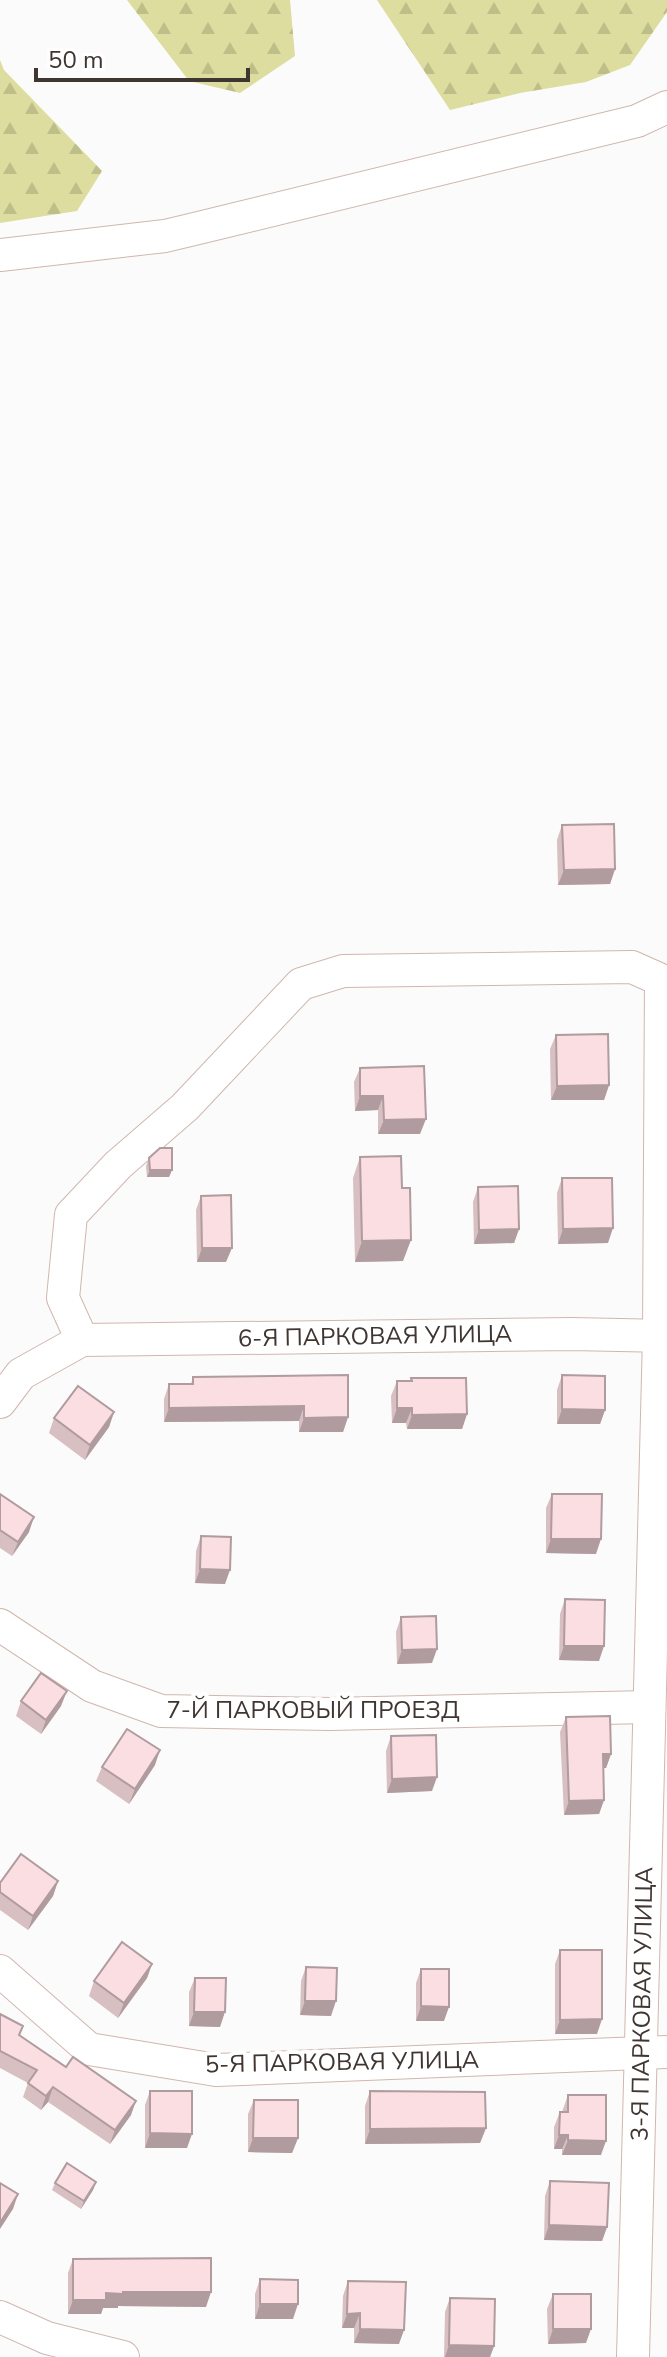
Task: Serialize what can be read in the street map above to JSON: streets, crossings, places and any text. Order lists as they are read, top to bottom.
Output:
{
  "streets": {
    "street": [
      "6-Я ПАРКОВАЯ УЛИЦА",
      "7-Й ПАРКОВЫЙ ПРОЕЗД",
      "3-Я ПАРКОВАЯ УЛИЦА",
      "5-Я ПАРКОВАЯ УЛИЦА"
    ]
  },
  "crossings": [
    ["6-Я ПАРКОВАЯ УЛИЦА", "3-Я ПАРКОВАЯ УЛИЦА"],
    ["7-Й ПАРКОВЫЙ ПРОЕЗД", "3-Я ПАРКОВАЯ УЛИЦА"],
    ["3-Я ПАРКОВАЯ УЛИЦА", "5-Я ПАРКОВАЯ УЛИЦА"]
  ],
  "scale_bar": "50 m"
}
